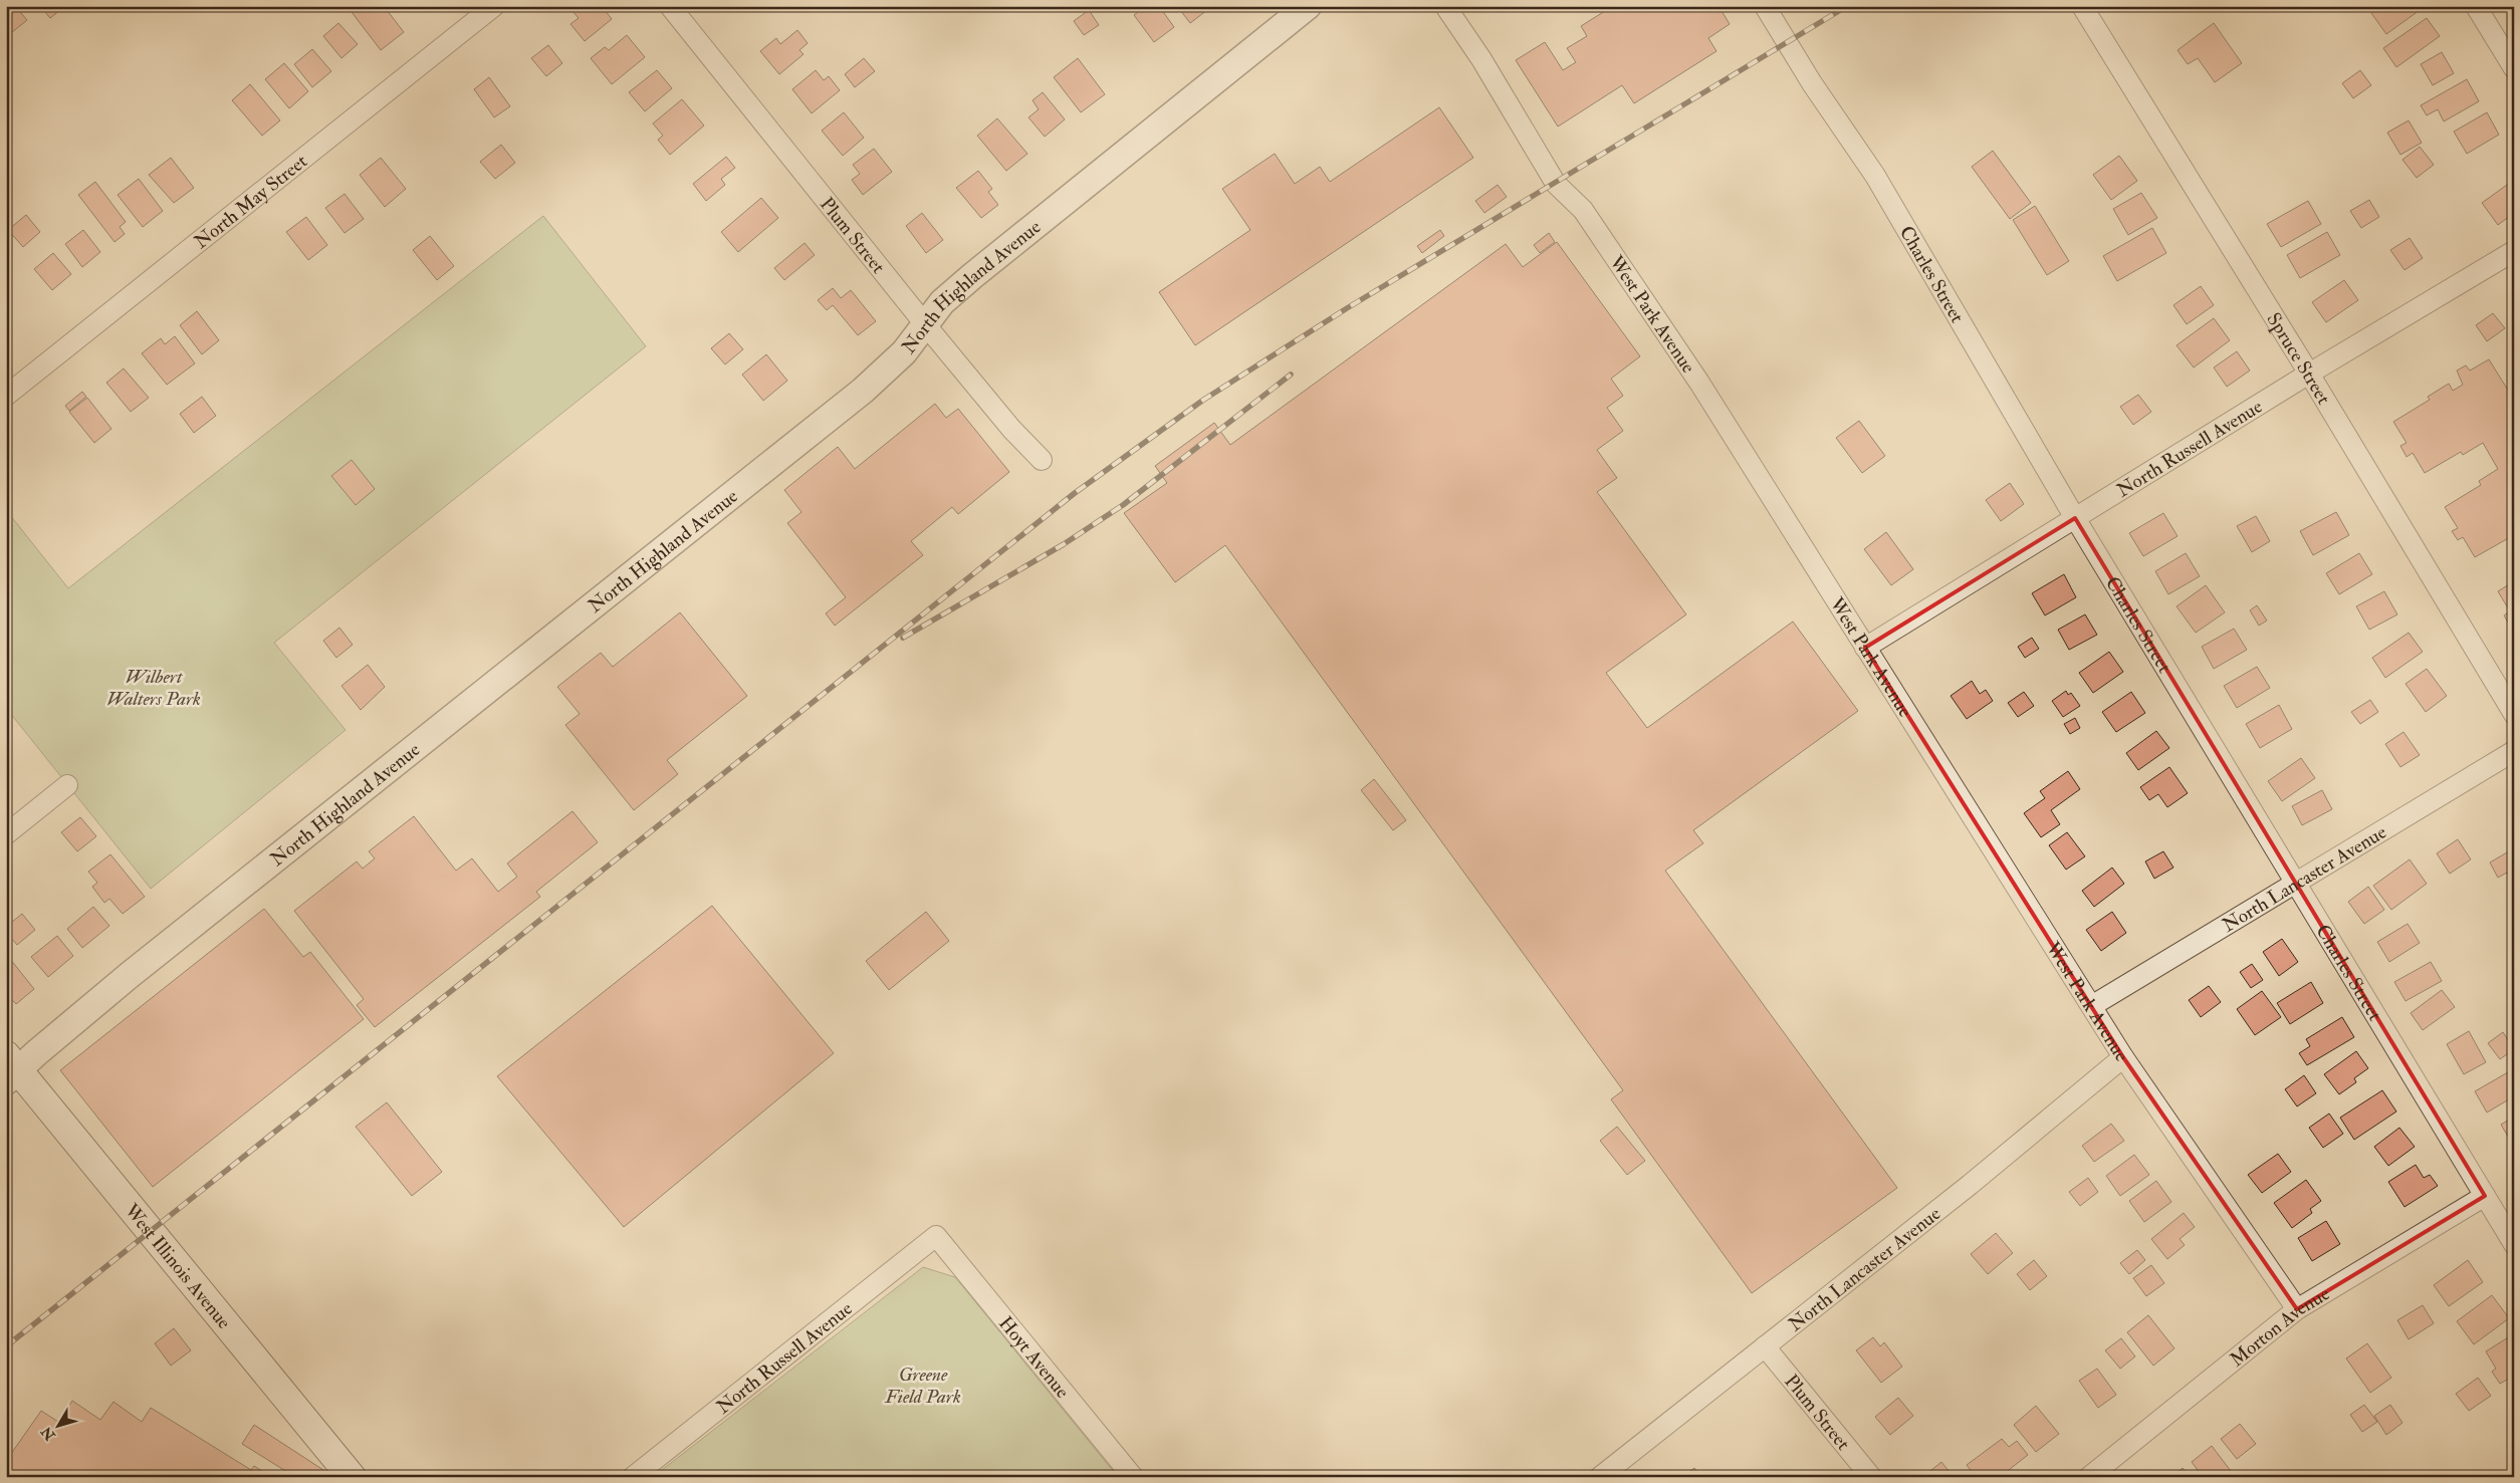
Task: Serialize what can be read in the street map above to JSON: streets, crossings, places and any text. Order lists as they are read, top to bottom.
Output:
{
  "streets": {
    "main road": ["West Illinois Avenue"],
    "street": [
      "North May Street",
      "Plum Street",
      "Charles Street",
      "North Highland Avenue",
      "West Park Avenue",
      "Spruce Street",
      "North Russell Avenue",
      "North Lancaster Avenue",
      "Morton Avenue",
      "Hoyt Avenue"
    ]
  },
  "crossings": [
    ["Plum Street", "North Highland Avenue"],
    ["Plum Street", "North Lancaster Avenue"],
    ["Charles Street", "North Russell Avenue"],
    ["Charles Street", "North Lancaster Avenue"],
    ["Charles Street", "Morton Avenue"],
    ["North Highland Avenue", "West Illinois Avenue"],
    ["West Park Avenue", "North Russell Avenue"],
    ["West Park Avenue", "North Lancaster Avenue"],
    ["West Park Avenue", "Morton Avenue"],
    ["Spruce Street", "North Russell Avenue"],
    ["North Russell Avenue", "Hoyt Avenue"]
  ],
  "parks": ["Wilbert Walters Park", "Greene Field Park"],
  "north": "bottom left"
}
